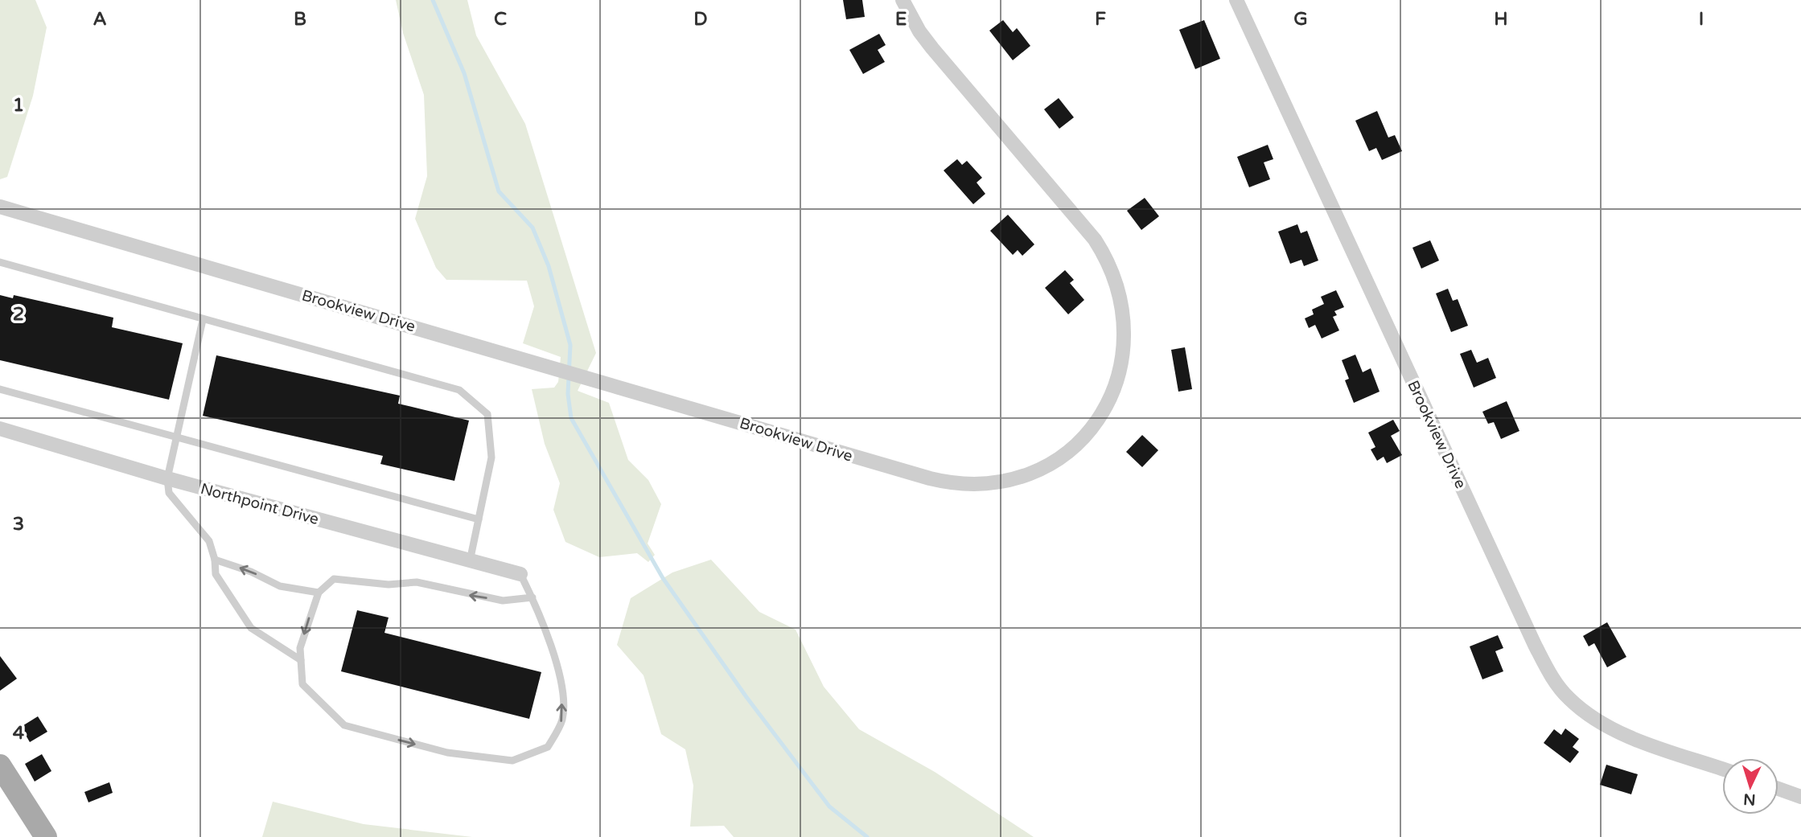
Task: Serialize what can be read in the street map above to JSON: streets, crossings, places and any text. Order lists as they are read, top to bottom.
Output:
{
  "streets": {
    "street": ["Brookview Drive", "Northpoint Drive"]
  },
  "north": "bottom",
  "grid": {
    "columns": [
      "A",
      "B",
      "C",
      "D",
      "E",
      "F",
      "G",
      "H",
      "I"
    ],
    "rows": [
      "1",
      "2",
      "3",
      "4"
    ]
  }
}
